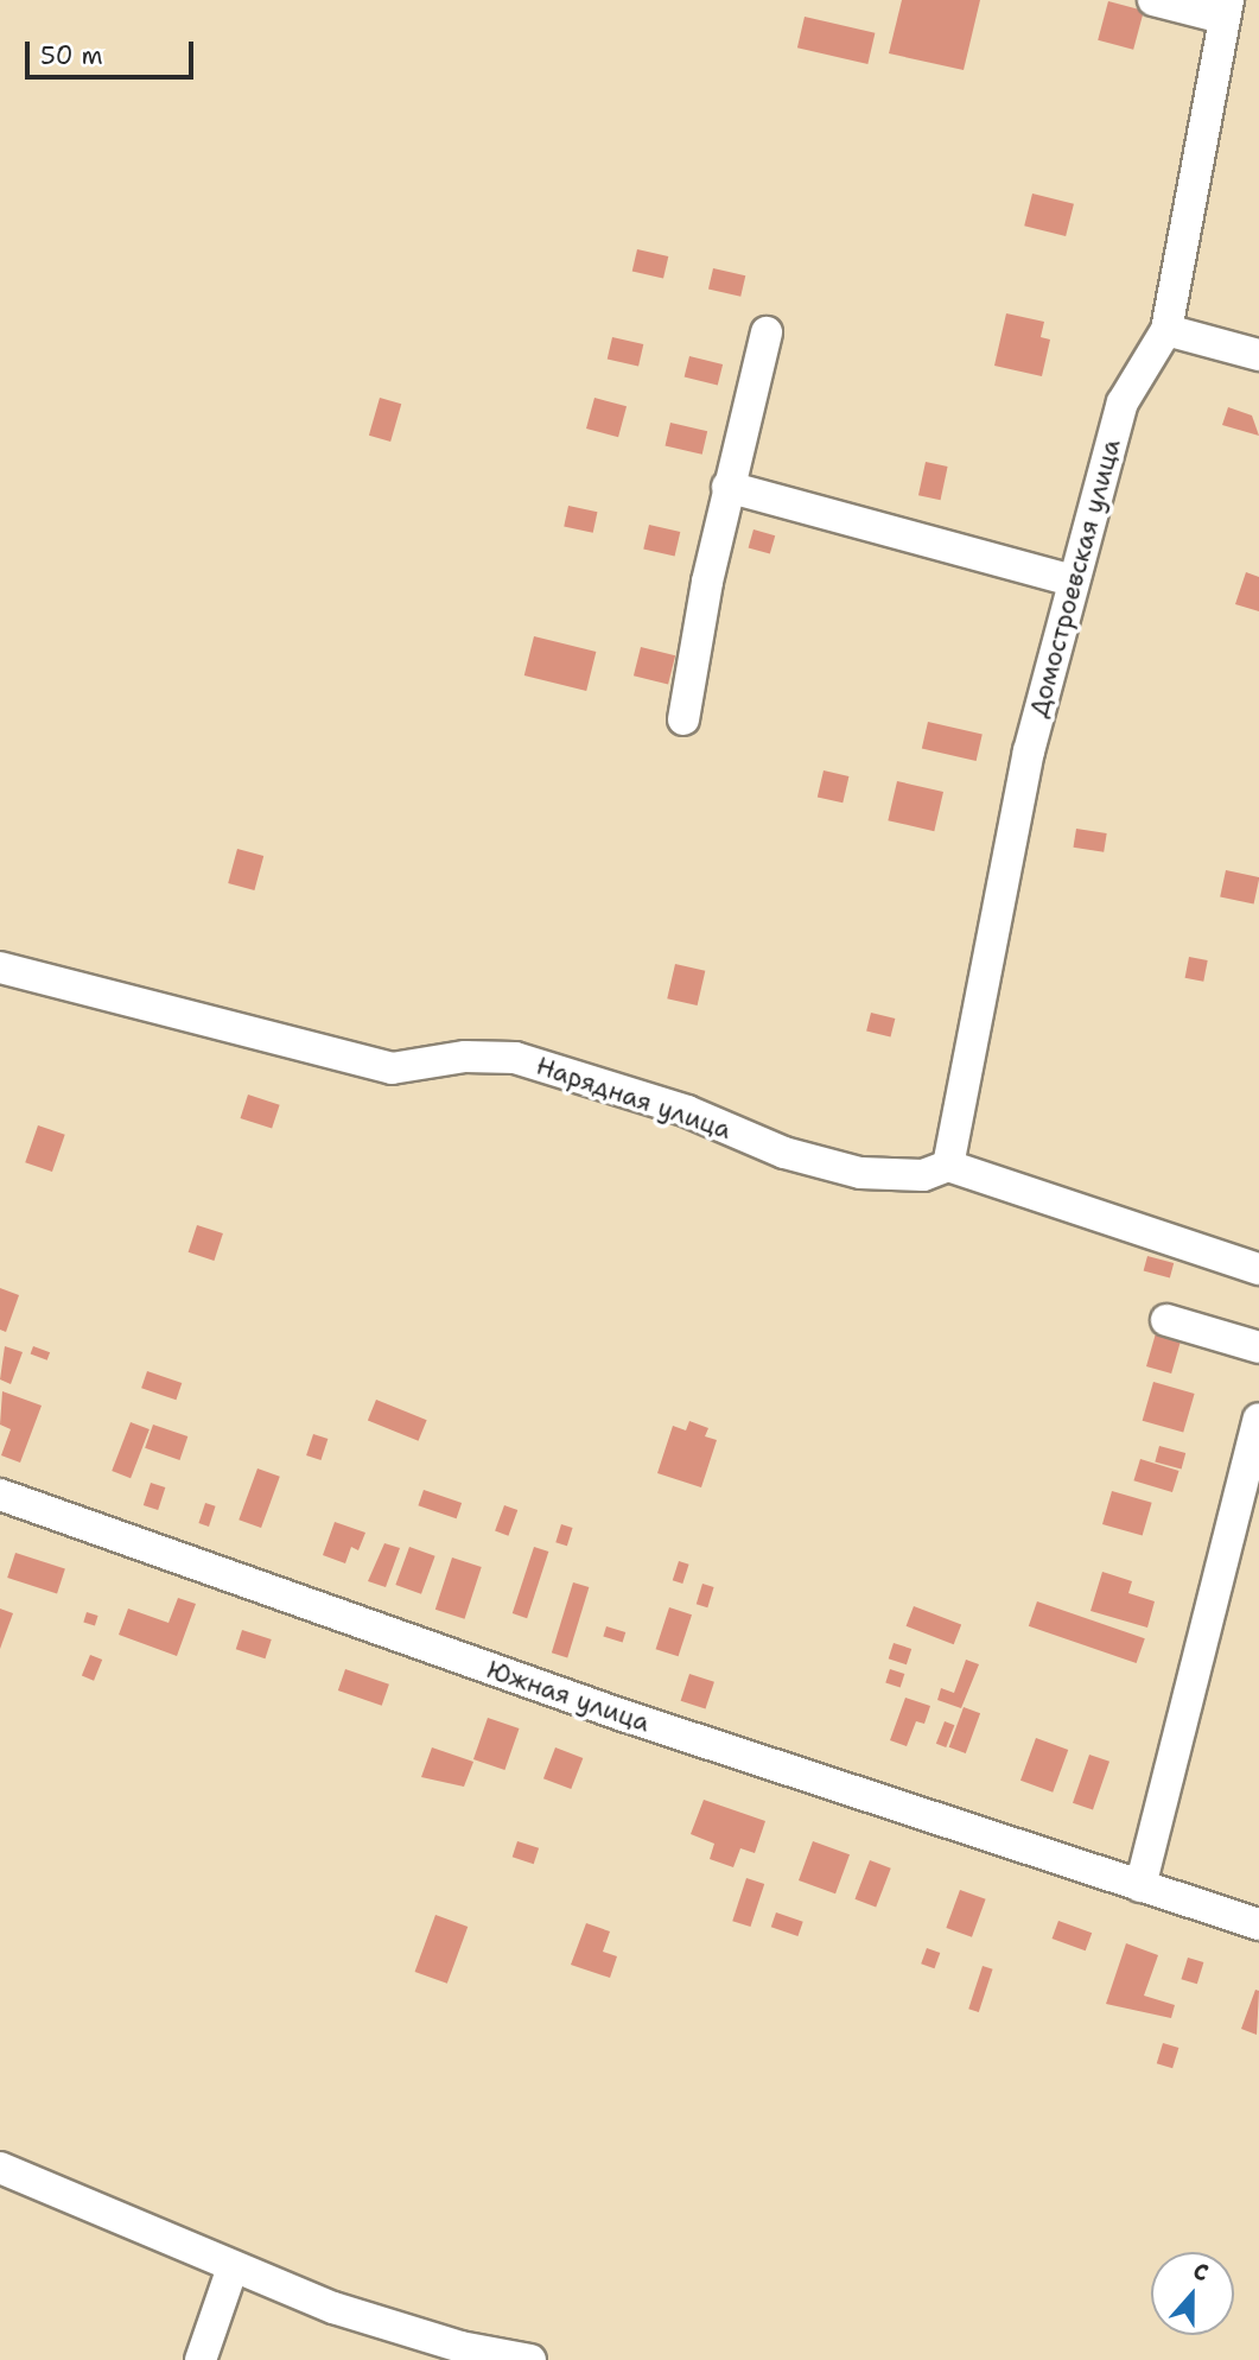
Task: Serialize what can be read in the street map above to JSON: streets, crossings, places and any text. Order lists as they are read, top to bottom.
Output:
{
  "streets": {
    "street": ["Домостроевская улица", "Нарядная улица", "Южная улица"]
  },
  "crossings": [
    ["Домостроевская улица", "Нарядная улица"]
  ],
  "scale_bar": "50 m",
  "north": "top"
}
